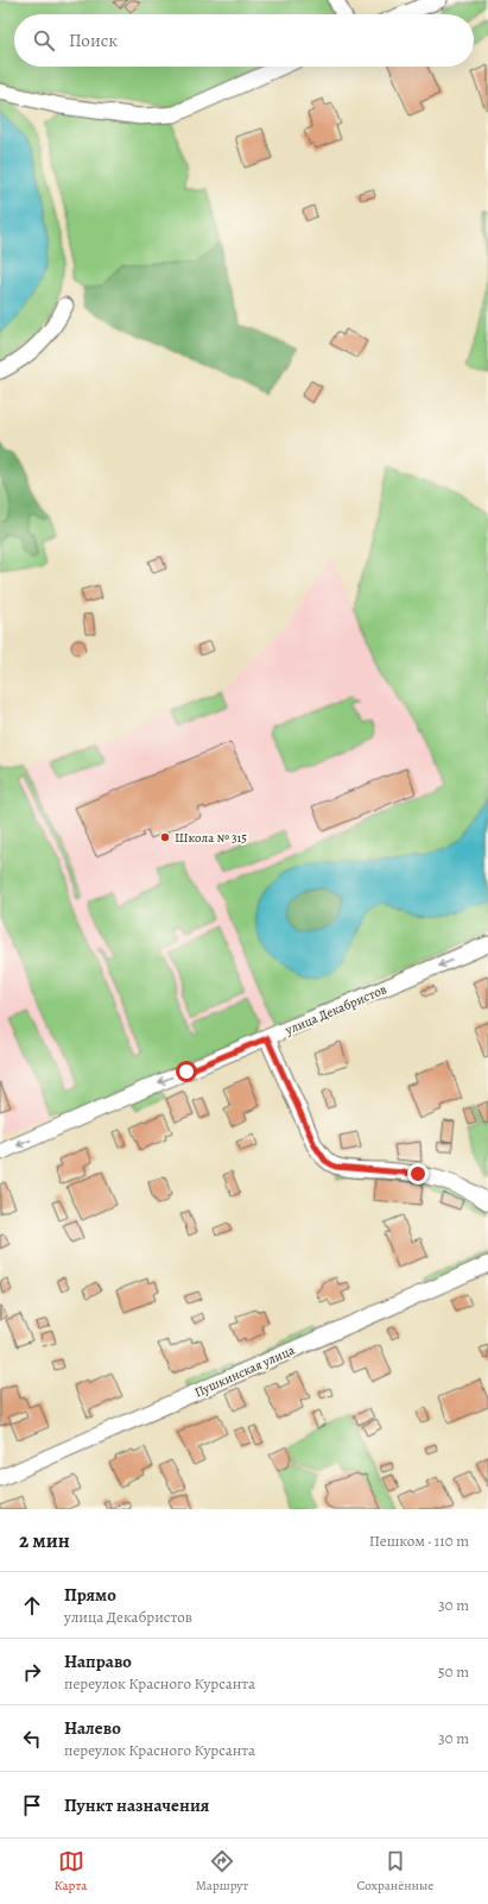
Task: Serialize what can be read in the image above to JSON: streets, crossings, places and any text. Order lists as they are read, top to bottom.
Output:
{
  "streets": {
    "street": ["улица Декабристов", "Пушкинская улица"]
  },
  "one_way": ["улица Декабристов"],
  "places": ["Школа № 315"],
  "page": {
    "search": "Поиск",
    "heading": ["2 мин", "Пешком · 110 m"],
    "list": [
      ["Прямо", "улица Декабристов", "30 m"],
      ["Направо", "переулок Красного Курсанта", "50 m"],
      ["Налево", "переулок Красного Курсанта", "30 m"],
      "Пункт назначения"
    ],
    "nav": ["Карта", "Маршрут", "Сохранённые"]
  }
}
